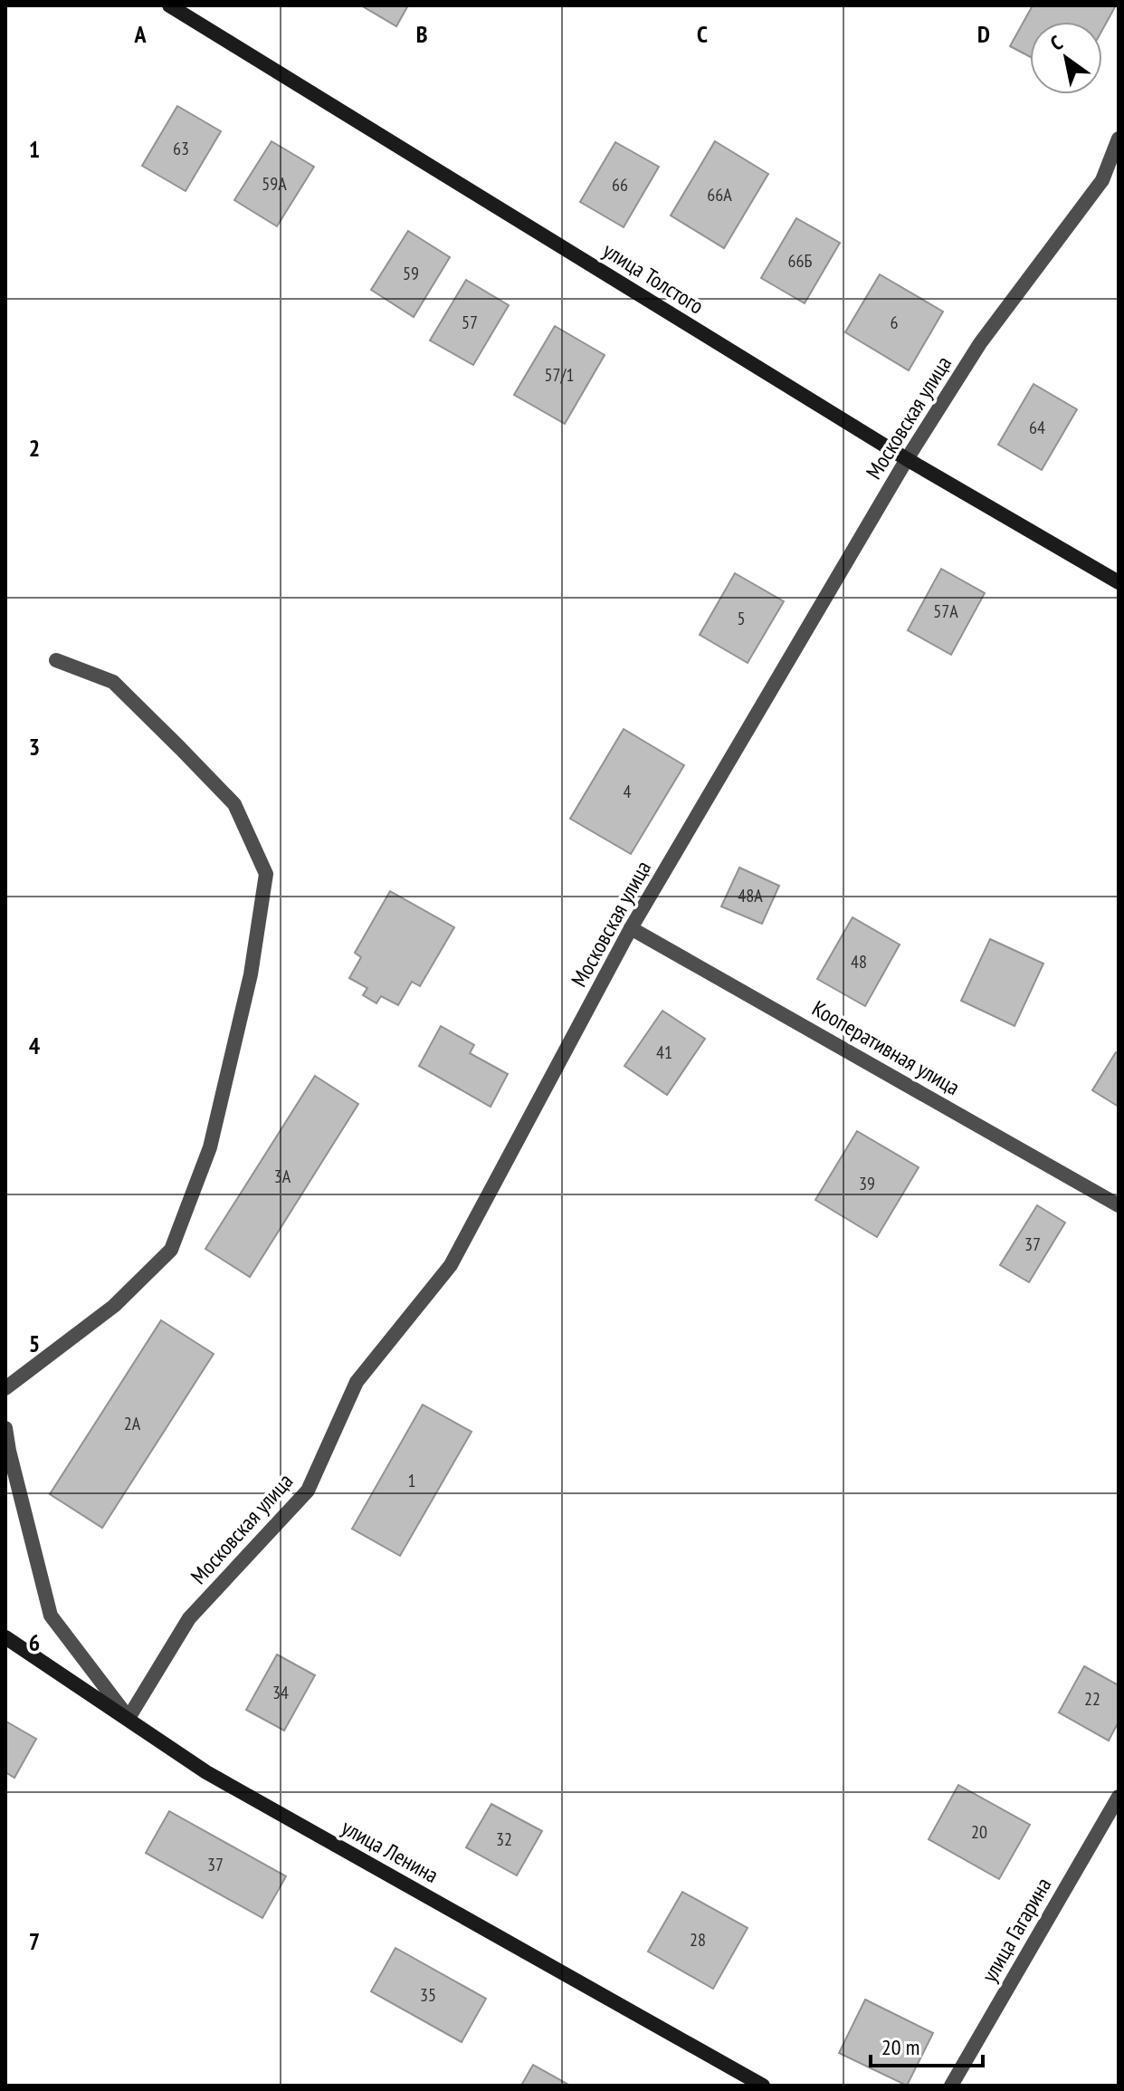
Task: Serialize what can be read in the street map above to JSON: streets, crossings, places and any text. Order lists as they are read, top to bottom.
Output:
{
  "streets": {
    "street": [
      "улица Толстого",
      "Московская улица",
      "Кооперативная улица",
      "улица Ленина",
      "улица Гагарина"
    ]
  },
  "crossings": [
    ["улица Толстого", "Московская улица"],
    ["Московская улица", "Кооперативная улица"],
    ["Московская улица", "улица Ленина"]
  ],
  "house_numbers": [
    "63",
    "59А",
    "66",
    "66А",
    "66Б",
    "59",
    "57",
    "6",
    "57/1",
    "64",
    "57А",
    "5",
    "4",
    "48А",
    "48",
    "41",
    "3А",
    "39",
    "37",
    "2А",
    "1",
    "34",
    "22",
    "20",
    "32",
    "37",
    "28",
    "35"
  ],
  "scale_bar": "20 m",
  "north": "top left",
  "grid": {
    "columns": [
      "A",
      "B",
      "C",
      "D"
    ],
    "rows": [
      "1",
      "2",
      "3",
      "4",
      "5",
      "6",
      "7"
    ]
  }
}
